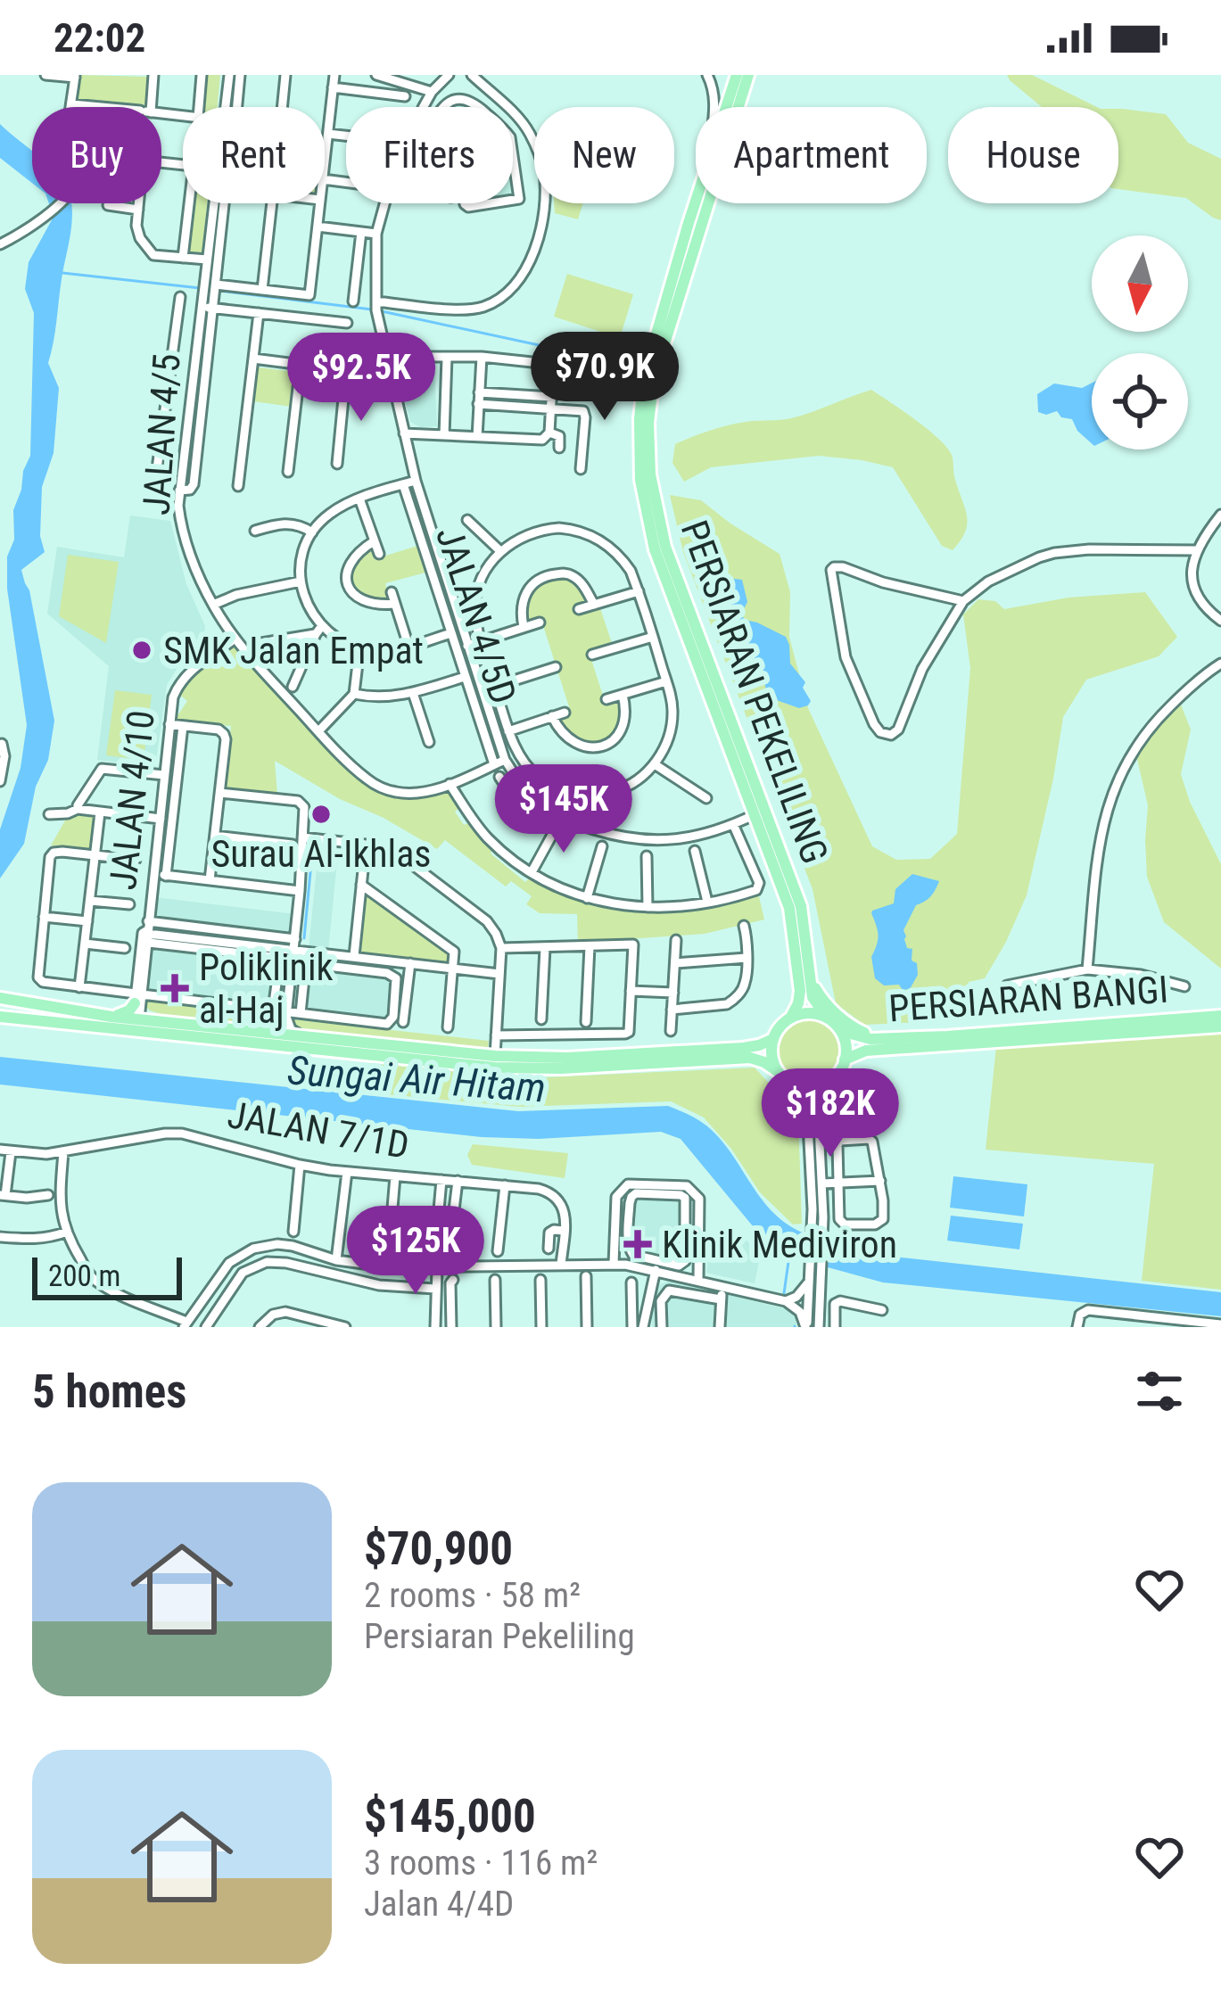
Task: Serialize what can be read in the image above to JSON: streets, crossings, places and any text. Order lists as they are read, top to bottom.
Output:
{
  "streets": {
    "main road": ["PERSIARAN PEKELILING", "PERSIARAN BANGI"],
    "street": [
      "JALAN 4/5",
      "JALAN 4/5D",
      "JALAN 4/10",
      "JALAN 7/1D"
    ]
  },
  "crossings": [
    ["JALAN 4/5", "JALAN 4/5D"],
    ["JALAN 4/5", "JALAN 4/10"],
    ["PERSIARAN PEKELILING", "PERSIARAN BANGI"]
  ],
  "water": ["Sungai Air Hitam"],
  "places": {
    "other": ["SMK Jalan Empat", "Surau Al-Ikhlas"],
    "health": ["Poliklinik al-Haj", "Klinik Mediviron"]
  },
  "scale_bar": "200 m",
  "north": "bottom",
  "page": {
    "status": "22:02",
    "chip": [
      "Buy",
      "Rent",
      "Filters",
      "New",
      "Apartment",
      "House"
    ],
    "price": [
      "$70.9K",
      "$92.5K",
      "$145K",
      "$182K",
      "$125K"
    ],
    "scale": "200 m",
    "heading": "5 homes",
    "list": [
      {
        "name": "$70,900",
        "note": "2 rooms · 58 m² · Persiaran Pekeliling"
      },
      {
        "name": "$145,000",
        "note": "3 rooms · 116 m² · Jalan 4/4D"
      }
    ]
  }
}
